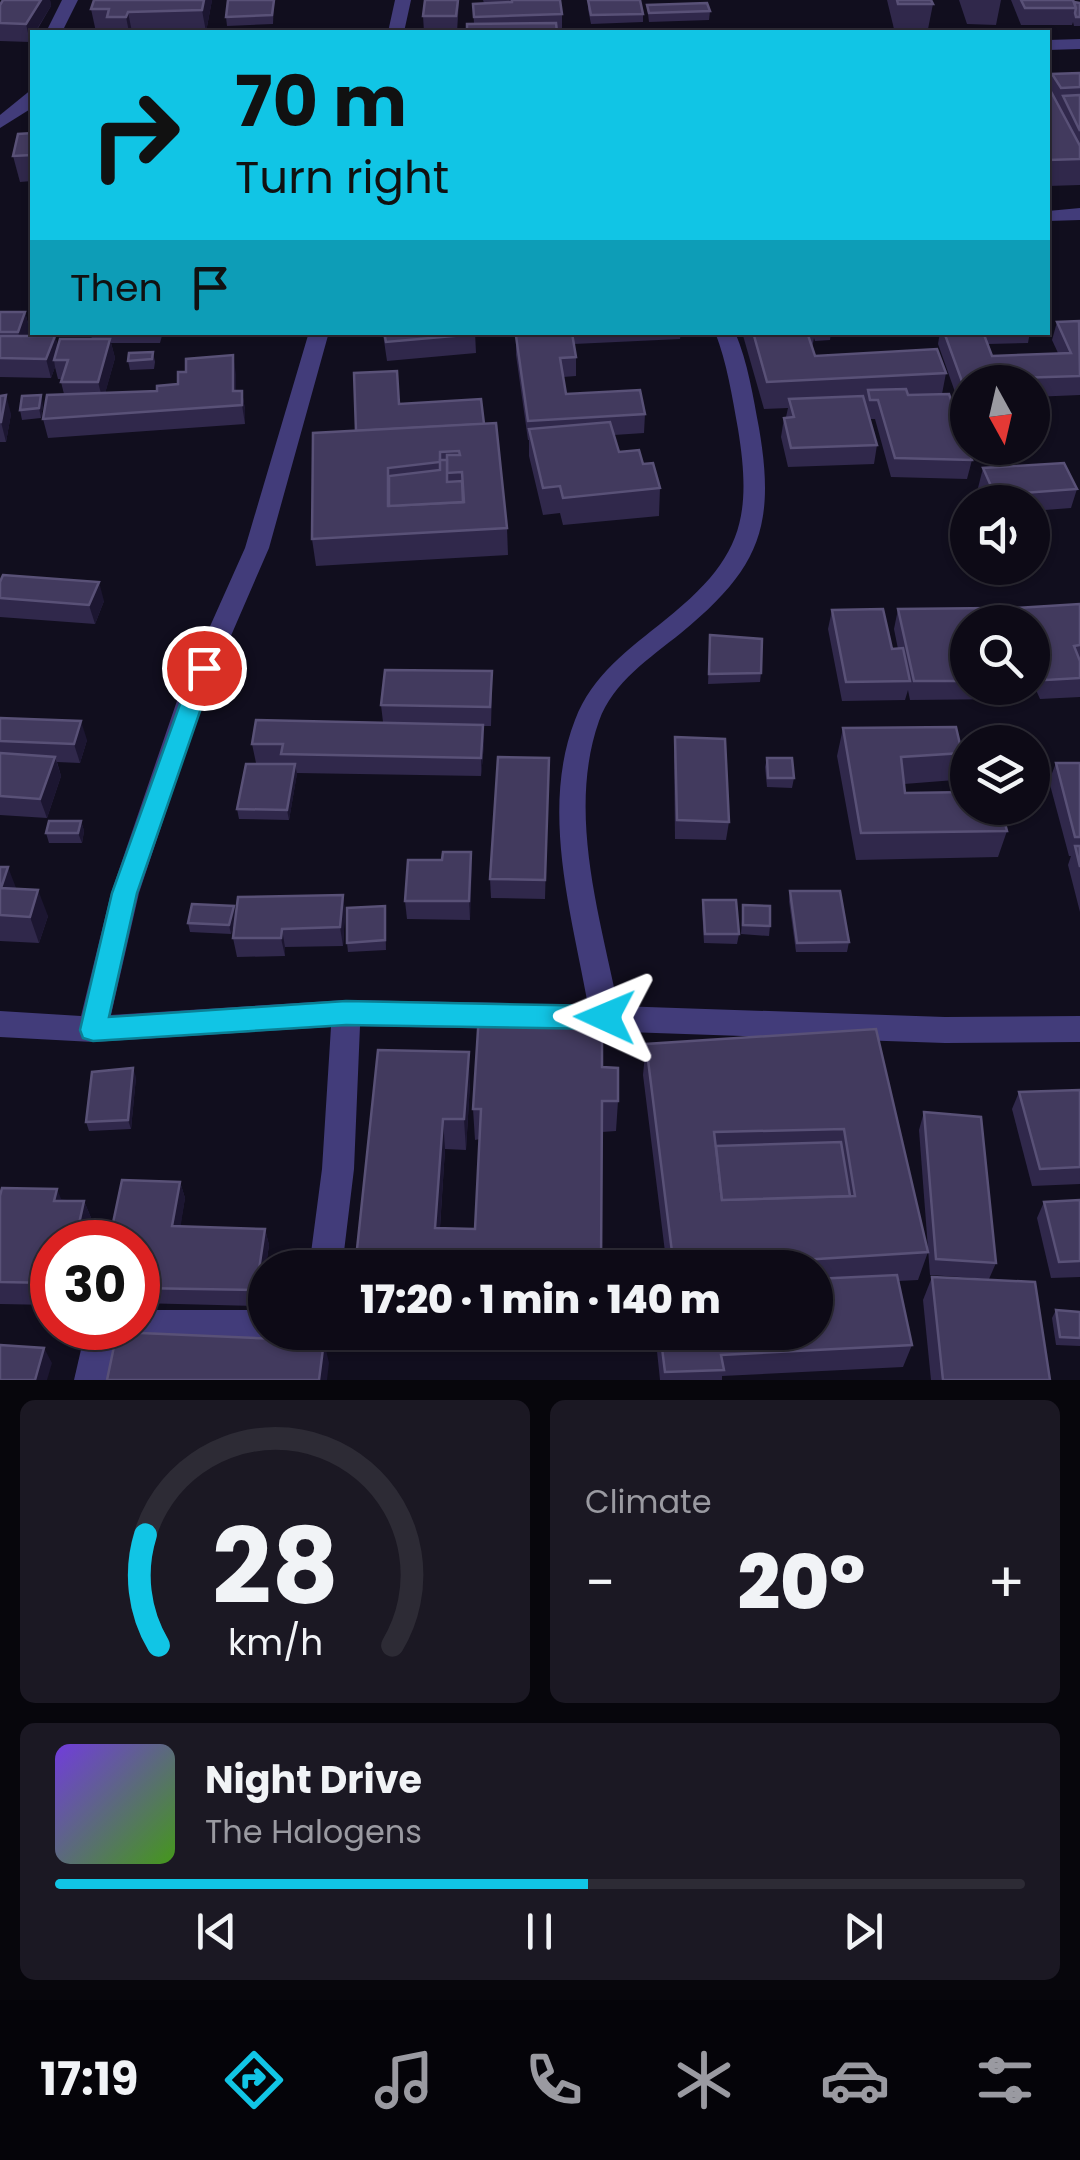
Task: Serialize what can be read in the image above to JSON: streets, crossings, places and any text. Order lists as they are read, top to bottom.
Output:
{
  "north": "bottom",
  "page": {
    "turn": ["70 m", "Turn right"],
    "then": "Then",
    "limit": "30",
    "trip": "17:20 · 1 min · 140 m",
    "tile": "Climate",
    "heat": ["−", "20°", "+"],
    "song": ["Night Drive", "The Halogens"],
    "tabs": "17:19",
    "gauge": ["28", "km/h"]
  }
}
